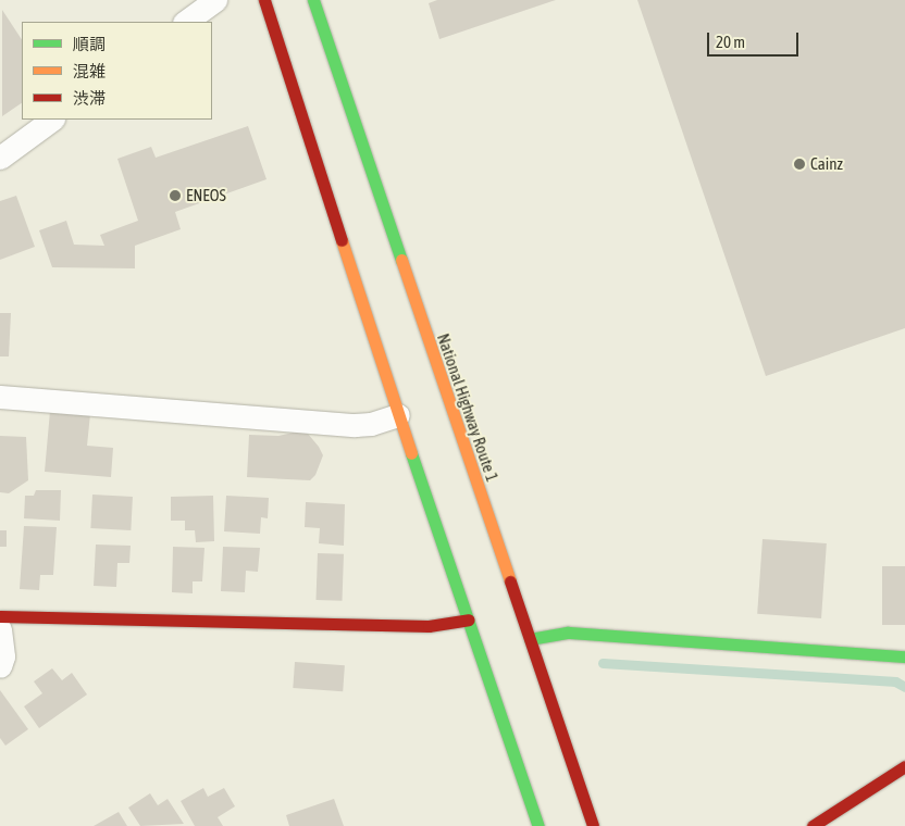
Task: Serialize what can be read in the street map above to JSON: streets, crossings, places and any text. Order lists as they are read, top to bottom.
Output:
{
  "streets": {
    "main road": ["National Highway Route 1"]
  },
  "places": ["Cainz", "ENEOS"],
  "legend": ["順調", "混雑", "渋滞"],
  "scale_bar": "20 m"
}
